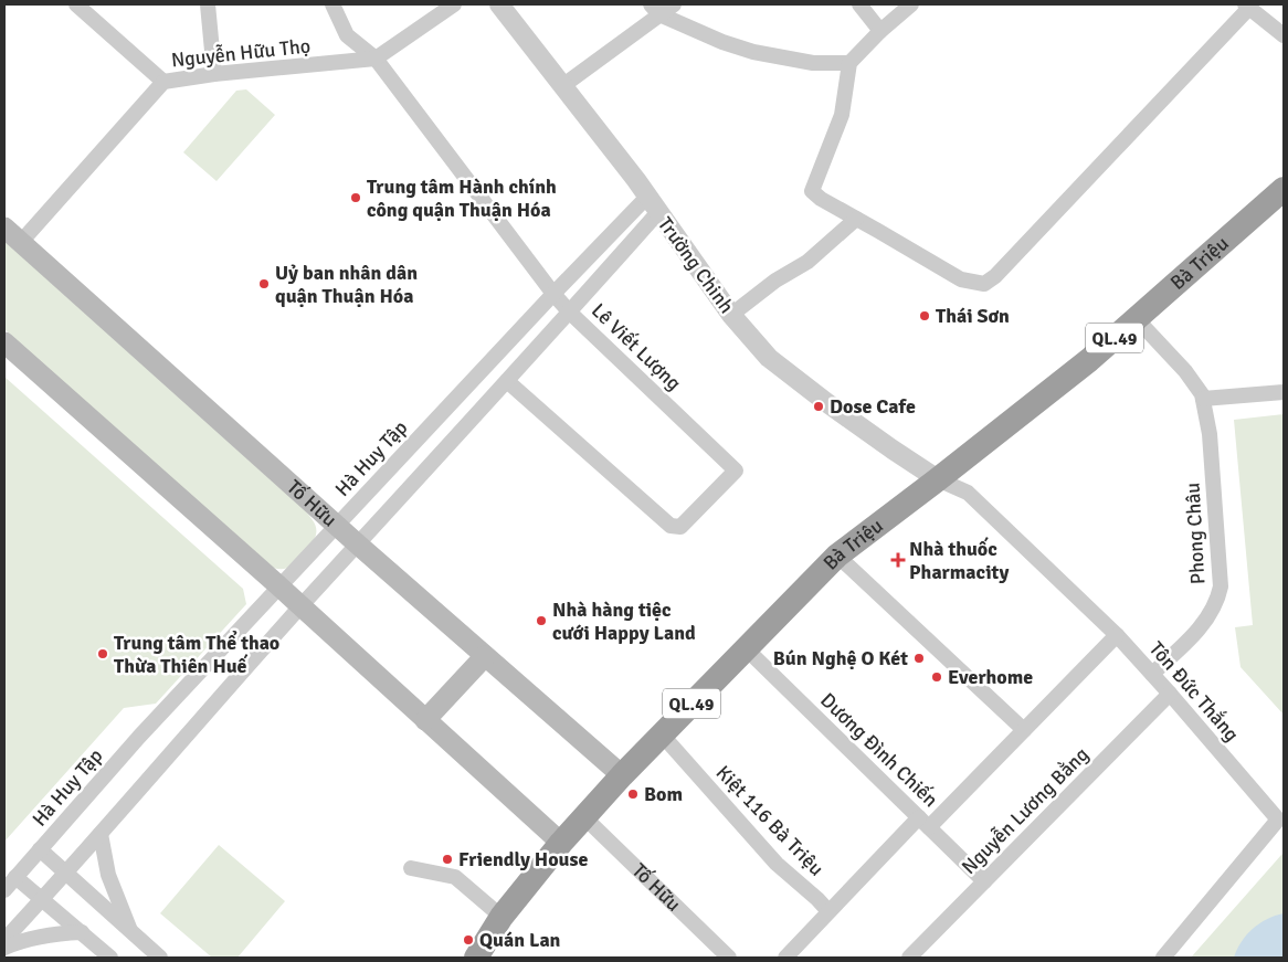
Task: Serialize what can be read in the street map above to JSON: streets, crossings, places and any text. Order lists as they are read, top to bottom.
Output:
{
  "streets": {
    "highway": ["Bà Triệu", "QL.49"],
    "main road": ["Tố Hữu"],
    "street": [
      "Nguyễn Hữu Thọ",
      "Trường Chinh",
      "Lê Viết Lượng",
      "Hà Huy Tập",
      "Phong Châu",
      "Tôn Đức Thắng",
      "Dương Đình Chiến",
      "Nguyễn Lương Bằng",
      "Kiệt 116 Bà Triệu"
    ]
  },
  "crossings": [
    ["Nguyễn Hữu Thọ", "Lê Viết Lượng"],
    ["Nguyễn Hữu Thọ", "Tố Hữu"],
    ["Bà Triệu", "Trường Chinh"],
    ["Bà Triệu", "Tố Hữu"],
    ["Bà Triệu", "Phong Châu"],
    ["Bà Triệu", "Tôn Đức Thắng"],
    ["Bà Triệu", "Dương Đình Chiến"],
    ["Bà Triệu", "Kiệt 116 Bà Triệu"],
    ["Trường Chinh", "Hà Huy Tập"],
    ["Trường Chinh", "Tôn Đức Thắng"],
    ["Lê Viết Lượng", "Hà Huy Tập"],
    ["Hà Huy Tập", "Tố Hữu"],
    ["Phong Châu", "Tôn Đức Thắng"],
    ["Tôn Đức Thắng", "Nguyễn Lương Bằng"],
    ["Dương Đình Chiến", "Nguyễn Lương Bằng"]
  ],
  "places": {
    "other": [
      "Trung tâm Hành chính công quận Thuận Hóa",
      "Uỷ ban nhân dân quận Thuận Hóa",
      "Thái Sơn",
      "Dose Cafe",
      "Nhà hàng tiệc cưới Happy Land",
      "Trung tâm Thể thao Thừa Thiên Huế",
      "Bún Nghệ O Két",
      "Everhome",
      "Bom",
      "Friendly House",
      "Quán Lan"
    ],
    "health": ["Nhà thuốc Pharmacity"]
  }
}
